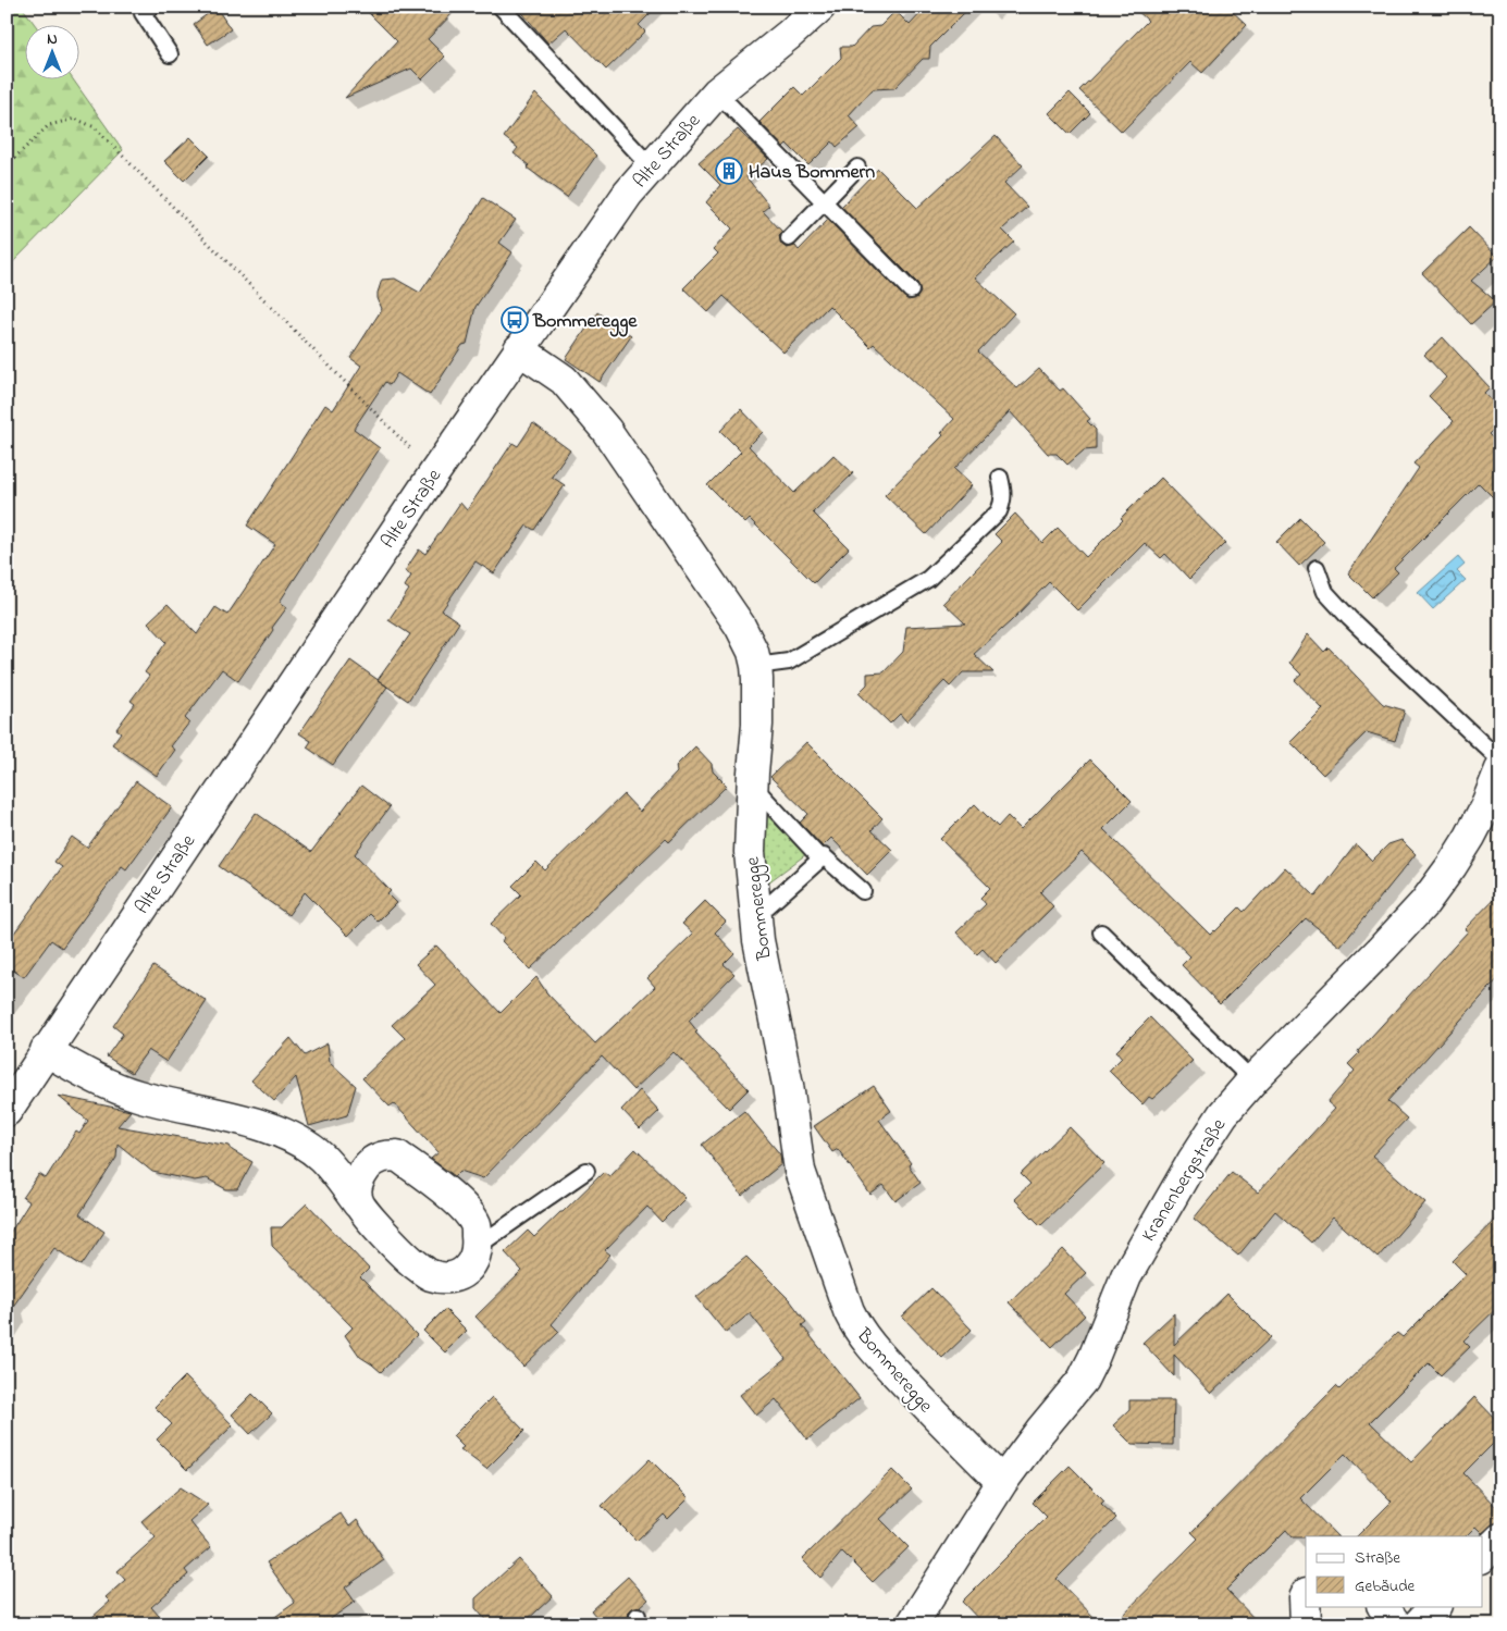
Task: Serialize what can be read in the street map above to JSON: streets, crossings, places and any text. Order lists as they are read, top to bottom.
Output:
{
  "streets": {
    "street": ["Alte Straße", "Bommeregge", "Kranenbergstraße"]
  },
  "crossings": [
    ["Alte Straße", "Bommeregge"],
    ["Bommeregge", "Kranenbergstraße"]
  ],
  "places": {
    "building": ["Haus Bommern"],
    "bus stop": ["Bommeregge"]
  },
  "legend": ["Straße", "Gebäude"],
  "north": "top"
}
